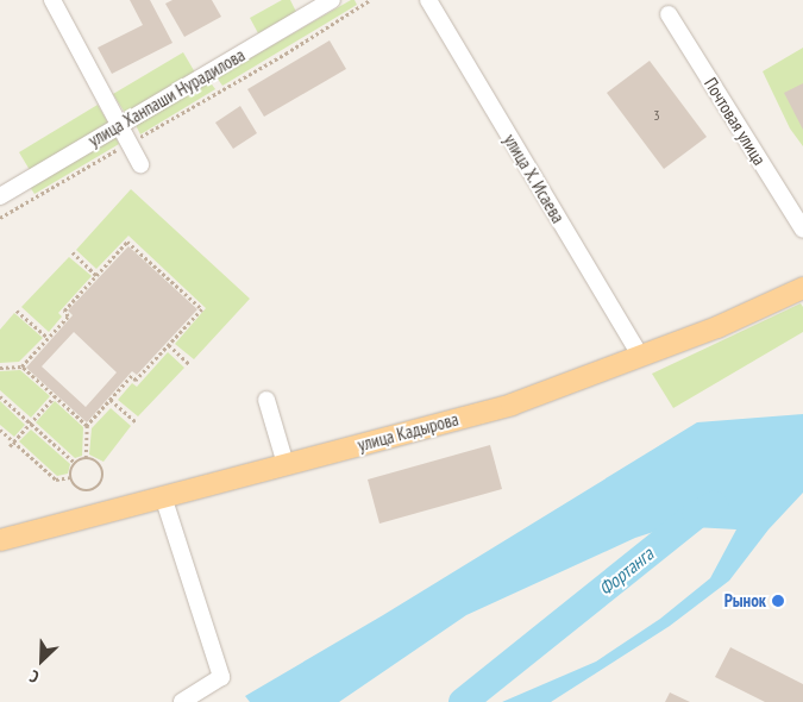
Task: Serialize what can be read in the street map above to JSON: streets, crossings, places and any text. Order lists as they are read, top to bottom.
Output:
{
  "streets": {
    "main road": ["улица Кадырова"],
    "street": ["улица Ханпаши Нурадилова", "Почтовая улица", "улица Х. Исаева"]
  },
  "crossings": [
    ["улица Х. Исаева", "улица Кадырова"]
  ],
  "water": ["Фортанга"],
  "places": ["Рынок"],
  "house_numbers": ["3"],
  "north": "bottom left"
}
